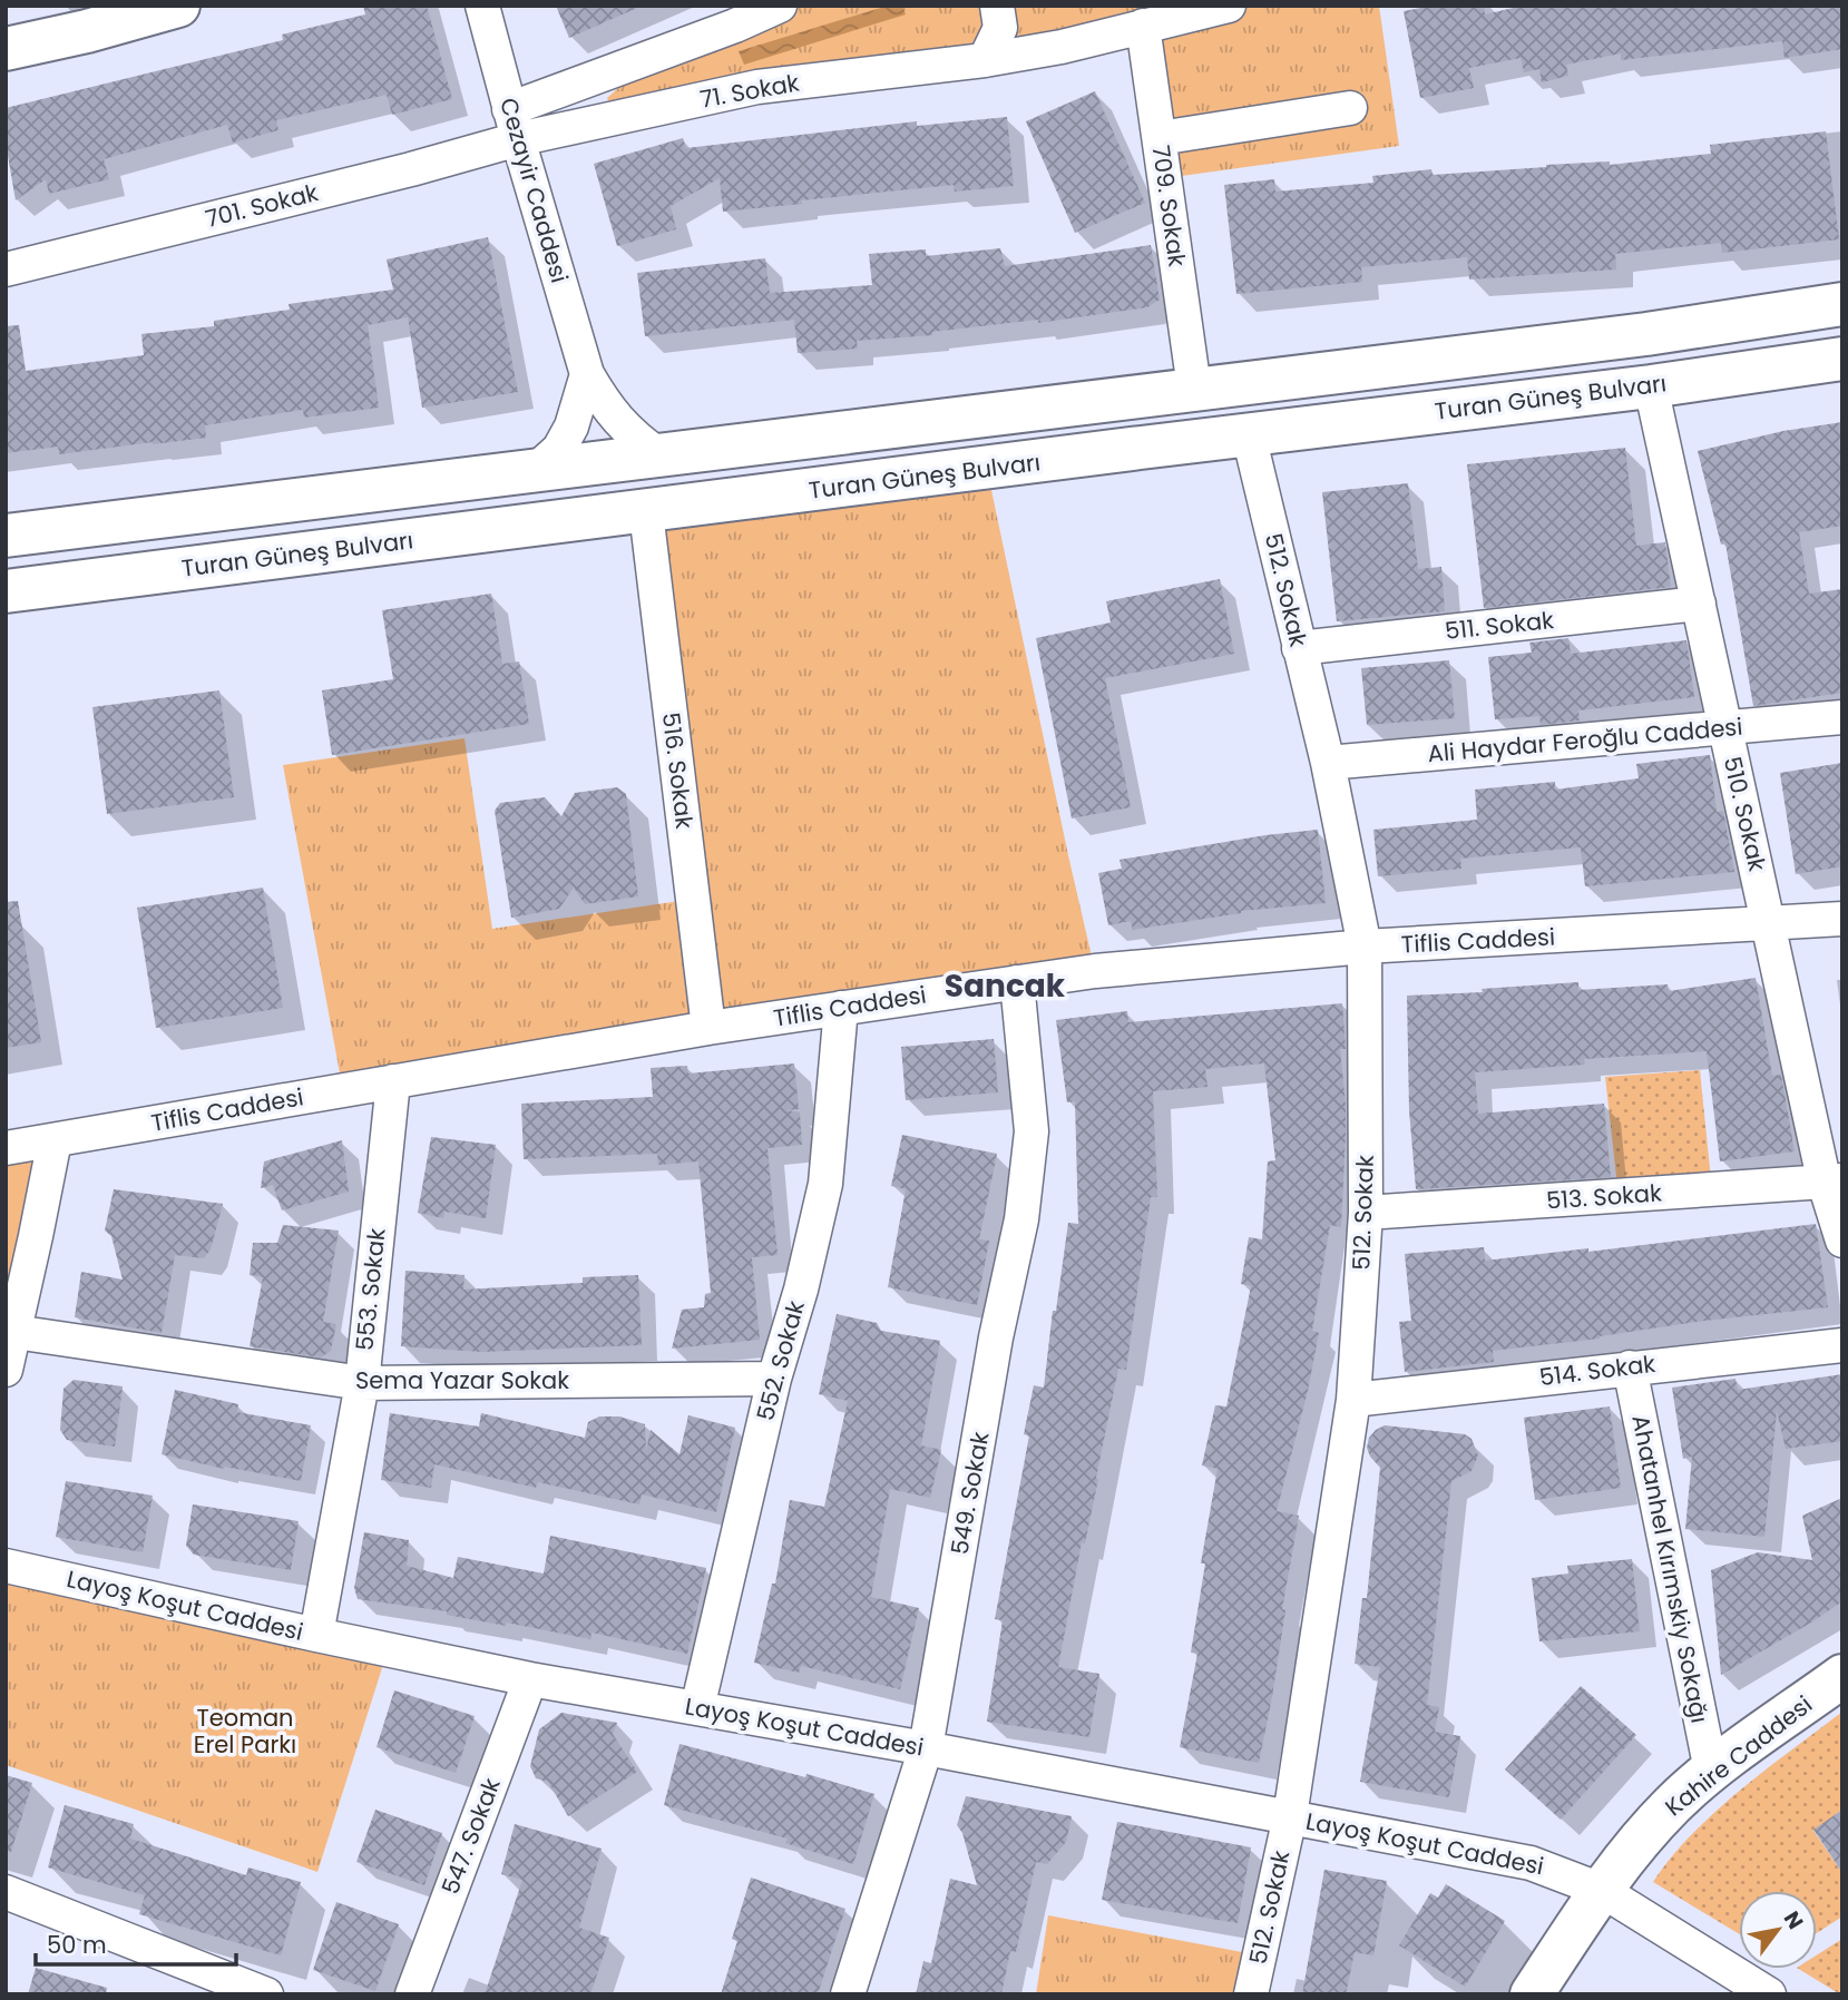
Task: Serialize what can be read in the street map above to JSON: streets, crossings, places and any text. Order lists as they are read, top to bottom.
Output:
{
  "streets": {
    "main road": ["Turan Güneş Bulvarı", "Kahire Caddesi"],
    "street": [
      "71. Sokak",
      "Cezayir Caddesi",
      "701. Sokak",
      "709. Sokak",
      "512. Sokak",
      "511. Sokak",
      "Ali Haydar Feroğlu Caddesi",
      "516. Sokak",
      "510. Sokak",
      "Tiflis Caddesi",
      "513. Sokak",
      "553. Sokak",
      "552. Sokak",
      "514. Sokak",
      "Sema Yazar Sokak",
      "549. Sokak",
      "Ahatanhel Kırımskiy Sokağı",
      "Layoş Koşut Caddesi",
      "547. Sokak"
    ]
  },
  "crossings": [
    ["71. Sokak", "Cezayir Caddesi"],
    ["71. Sokak", "701. Sokak"],
    ["71. Sokak", "709. Sokak"],
    ["Cezayir Caddesi", "701. Sokak"],
    ["Turan Güneş Bulvarı", "512. Sokak"],
    ["Turan Güneş Bulvarı", "516. Sokak"],
    ["Turan Güneş Bulvarı", "510. Sokak"],
    ["512. Sokak", "511. Sokak"],
    ["512. Sokak", "Ali Haydar Feroğlu Caddesi"],
    ["512. Sokak", "Tiflis Caddesi"],
    ["512. Sokak", "513. Sokak"],
    ["512. Sokak", "514. Sokak"],
    ["512. Sokak", "Layoş Koşut Caddesi"],
    ["511. Sokak", "510. Sokak"],
    ["Ali Haydar Feroğlu Caddesi", "510. Sokak"],
    ["516. Sokak", "Tiflis Caddesi"],
    ["510. Sokak", "Tiflis Caddesi"],
    ["510. Sokak", "513. Sokak"],
    ["Tiflis Caddesi", "553. Sokak"],
    ["Tiflis Caddesi", "552. Sokak"],
    ["Tiflis Caddesi", "549. Sokak"],
    ["553. Sokak", "Sema Yazar Sokak"],
    ["553. Sokak", "Layoş Koşut Caddesi"],
    ["552. Sokak", "Sema Yazar Sokak"],
    ["552. Sokak", "Layoş Koşut Caddesi"],
    ["514. Sokak", "Ahatanhel Kırımskiy Sokağı"],
    ["549. Sokak", "Layoş Koşut Caddesi"],
    ["Ahatanhel Kırımskiy Sokağı", "Kahire Caddesi"],
    ["Layoş Koşut Caddesi", "Kahire Caddesi"],
    ["Layoş Koşut Caddesi", "547. Sokak"]
  ],
  "districts": ["Sancak"],
  "parks": ["Teoman Erel Parkı"],
  "scale_bar": "50 m",
  "north": "top right"
}
